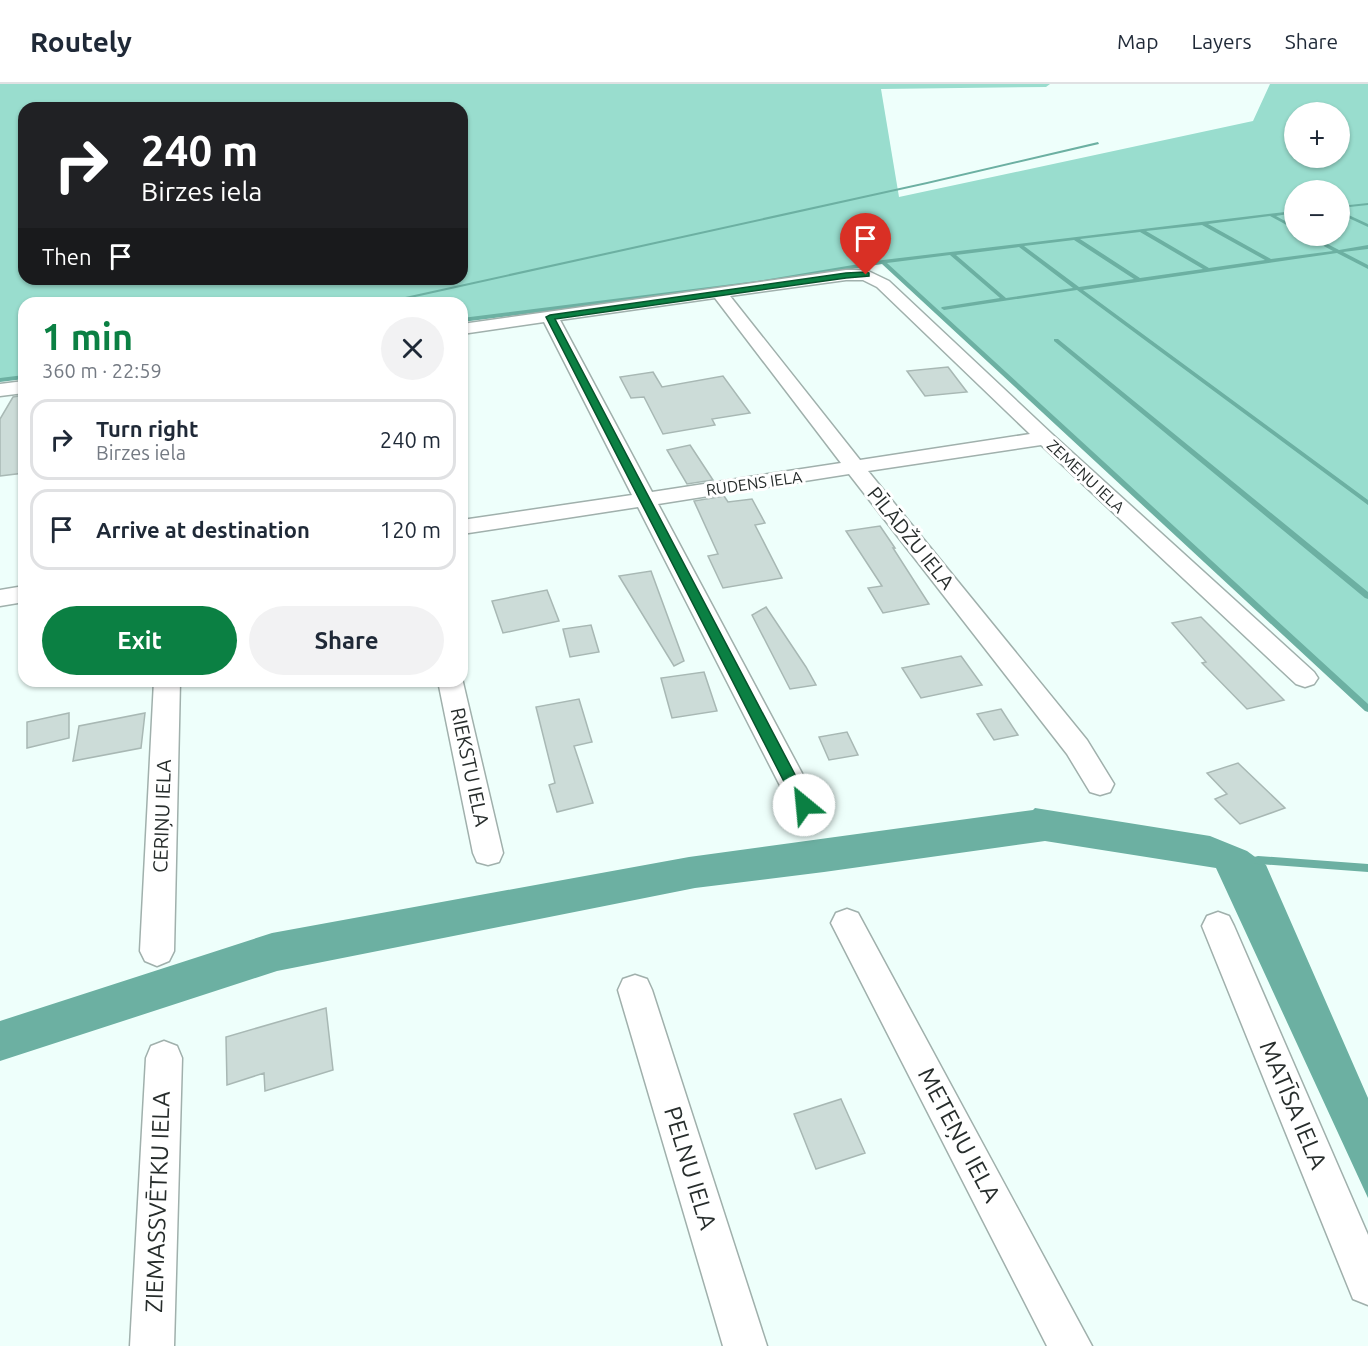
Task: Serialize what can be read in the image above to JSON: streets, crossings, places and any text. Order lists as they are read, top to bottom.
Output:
{
  "streets": {
    "street": [
      "ZEMEŅU IELA",
      "RUDENS IELA",
      "PĪLĀDŽU IELA",
      "RIEKSTU IELA",
      "CERIŅU IELA",
      "MATĪSA IELA",
      "METEŅU IELA",
      "PELNU IELA",
      "ZIEMASSVĒTKU IELA"
    ]
  },
  "crossings": [
    ["ZEMEŅU IELA", "RUDENS IELA"],
    ["ZEMEŅU IELA", "PĪLĀDŽU IELA"],
    ["RUDENS IELA", "PĪLĀDŽU IELA"]
  ],
  "page": {
    "header": "Routely",
    "nav": ["Map", "Layers", "Share"],
    "map_buttons": ["+", "−"],
    "turn": ["240 m", "Birzes iela"],
    "then": "Then",
    "heading": ["1 min", "360 m · 22:59"],
    "list": [
      {
        "name": "Turn right",
        "note": "Birzes iela",
        "value": "240 m"
      },
      {
        "name": "Arrive at destination",
        "value": "120 m"
      }
    ],
    "buttons": ["Exit", "Share"]
  }
}
